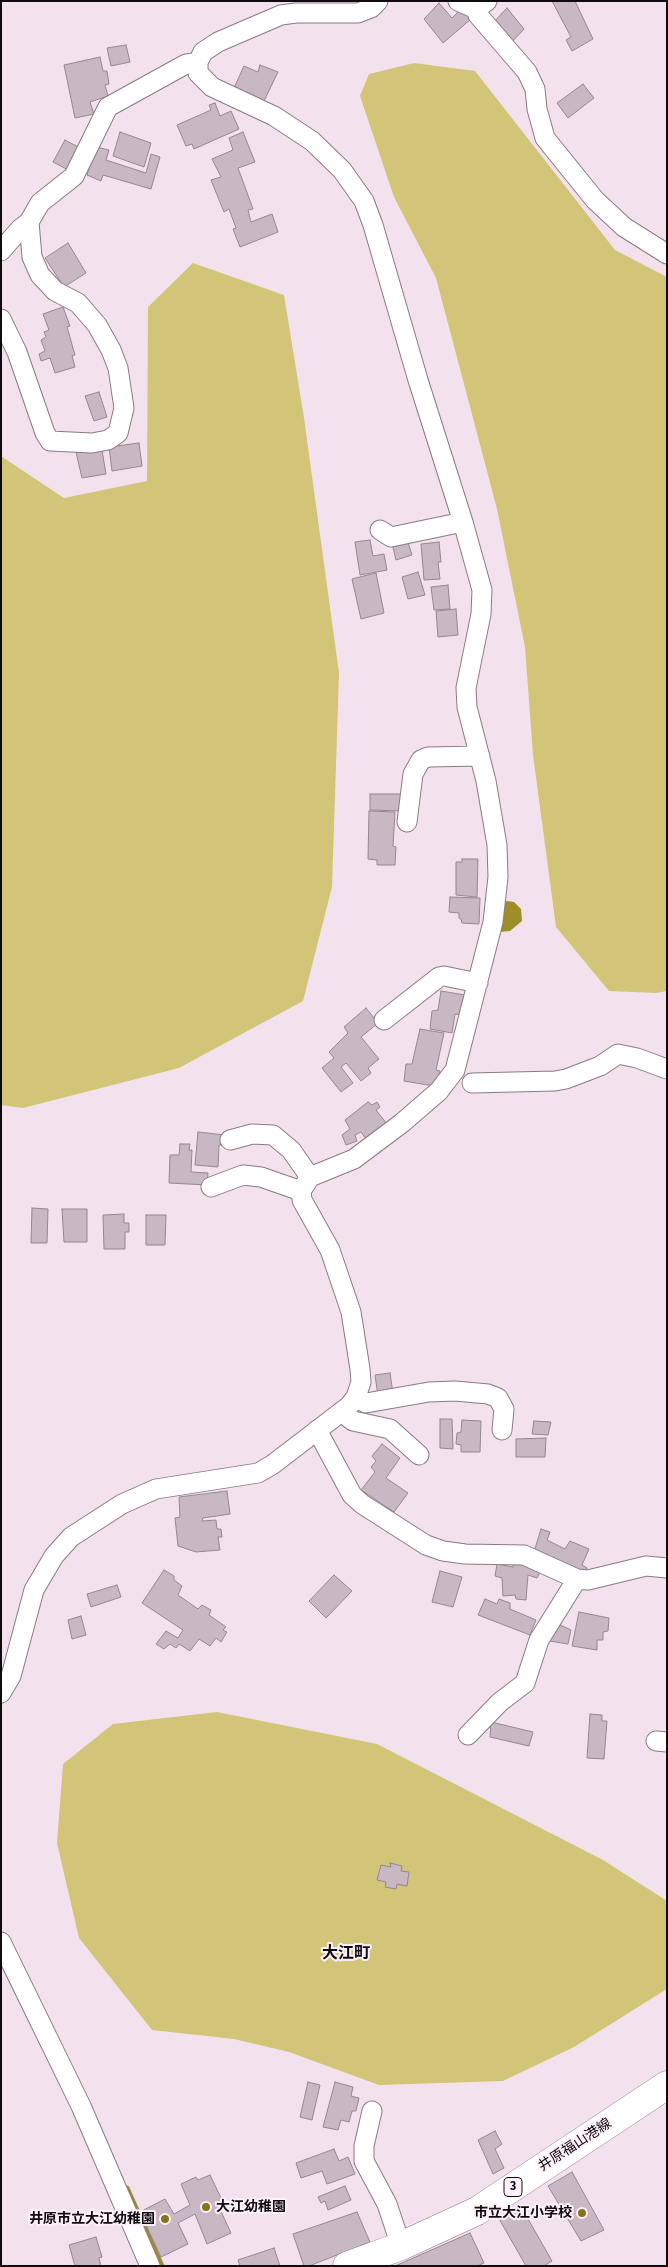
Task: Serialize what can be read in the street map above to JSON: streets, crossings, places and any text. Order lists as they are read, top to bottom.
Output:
{
  "streets": {
    "main road": ["井原福山港線", "3"]
  },
  "districts": ["大江町"],
  "places": ["大江幼稚園", "市立大江小学校", "井原市立大江幼稚園"]
}
